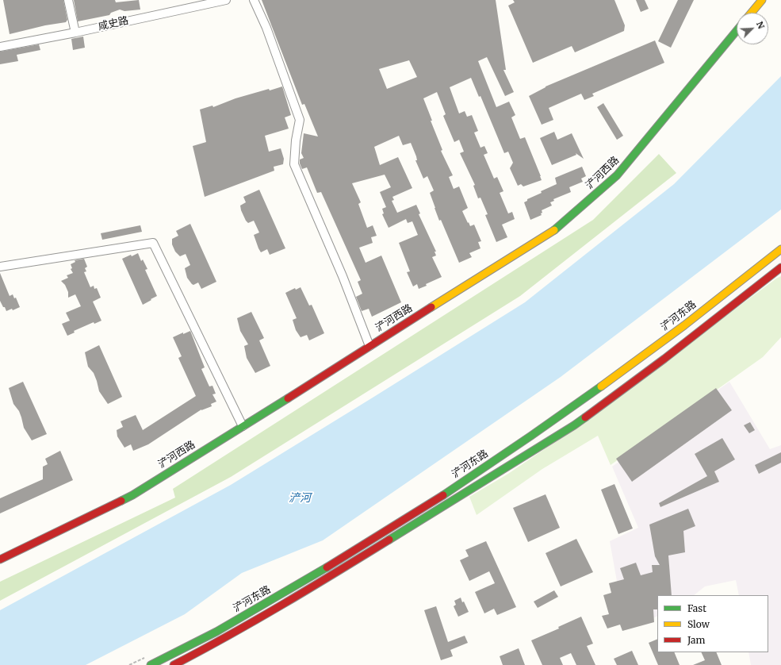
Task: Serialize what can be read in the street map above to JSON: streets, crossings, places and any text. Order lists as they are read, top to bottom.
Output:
{
  "streets": {
    "street": ["咸史路", "浐河西路", "浐河东路"]
  },
  "water": ["浐河"],
  "legend": ["Fast", "Slow", "Jam"],
  "north": "top right"
}
